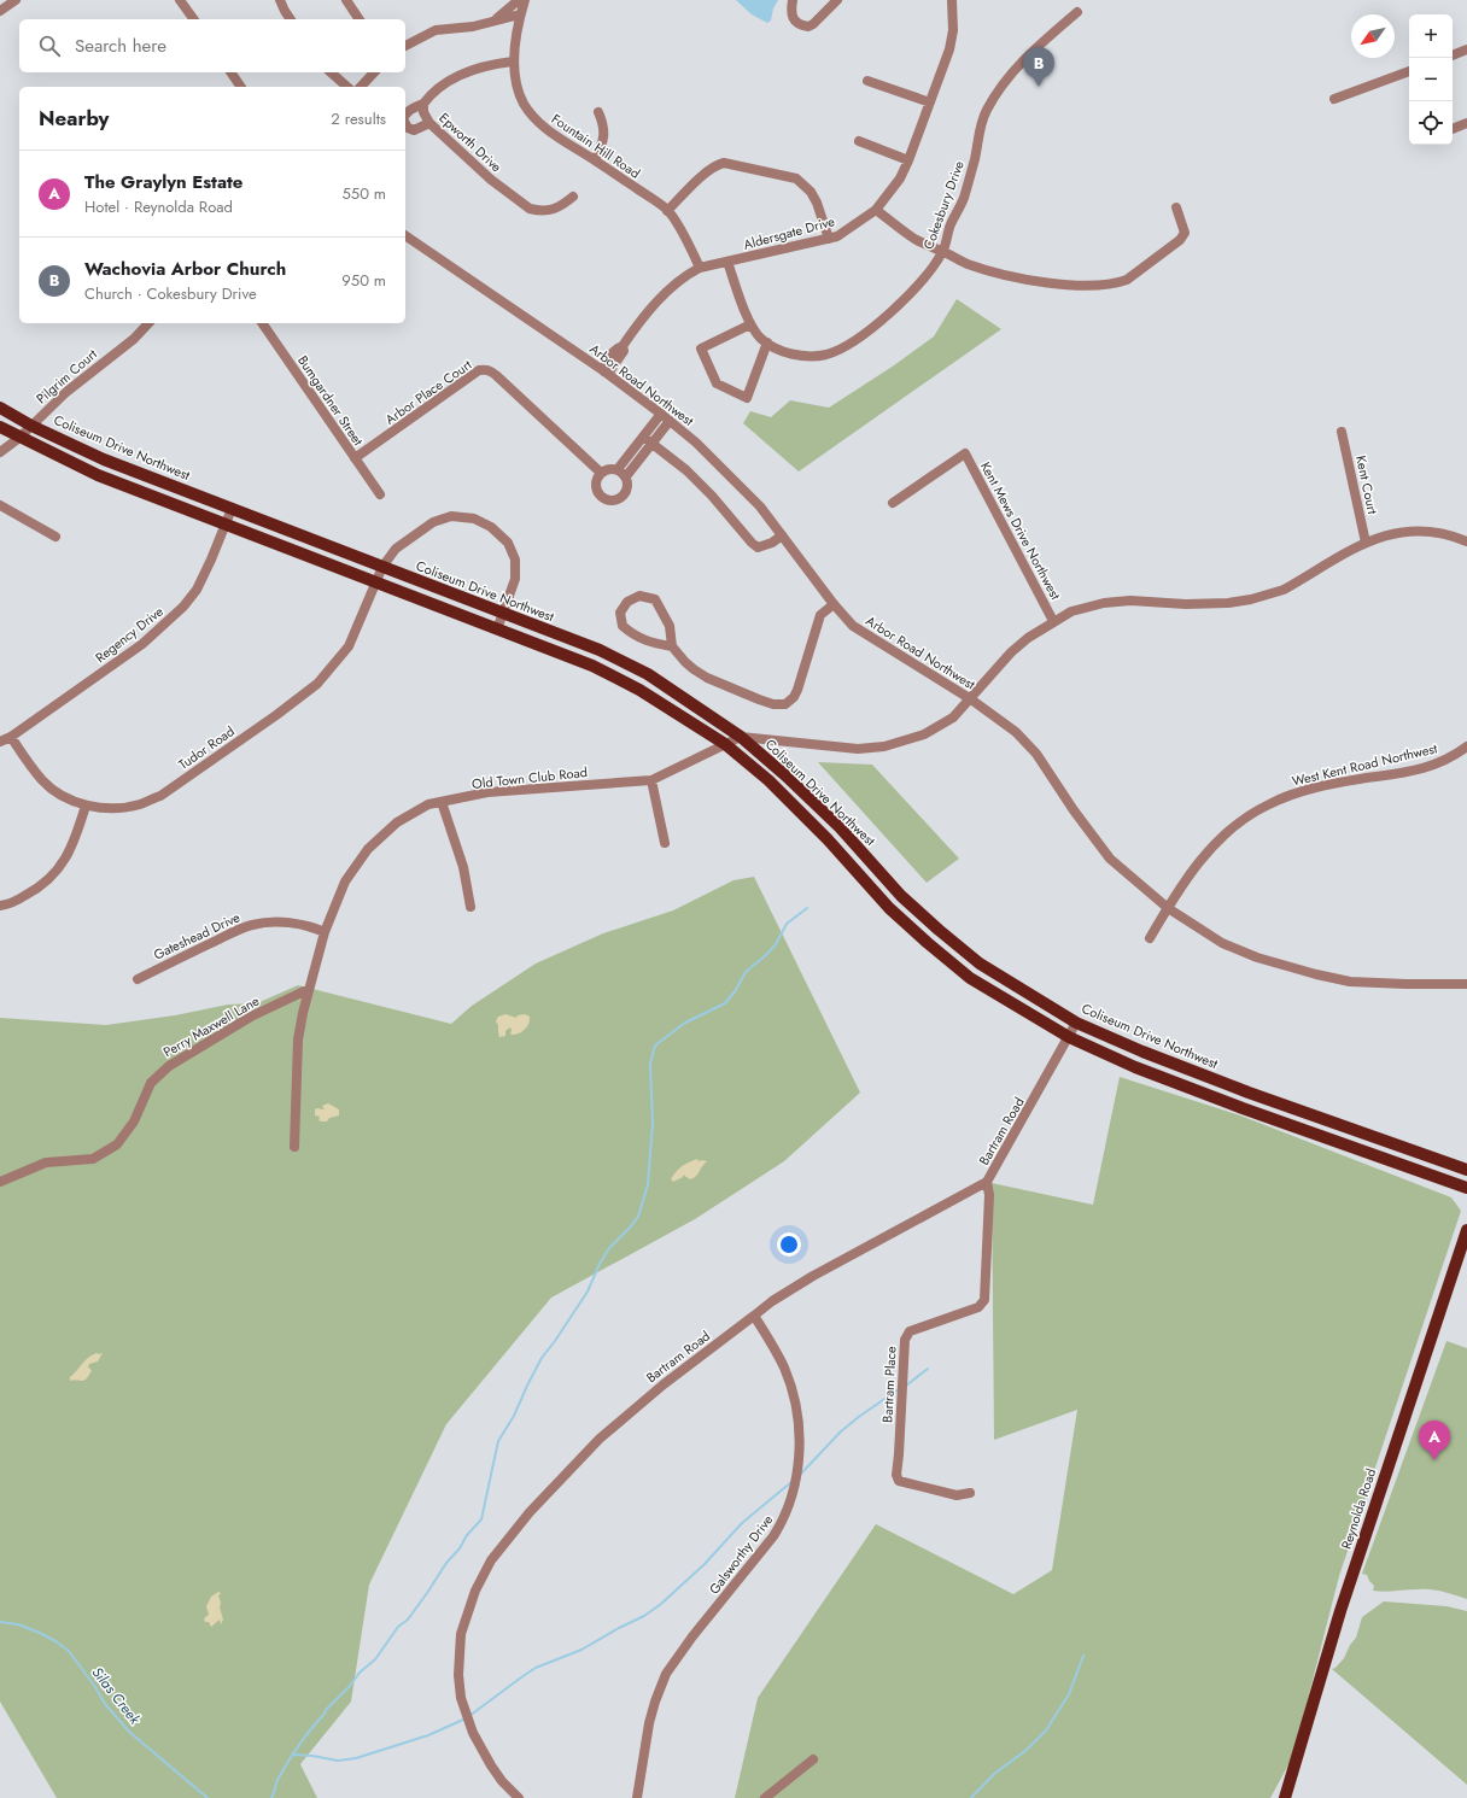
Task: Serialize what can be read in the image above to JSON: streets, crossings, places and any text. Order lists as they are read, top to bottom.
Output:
{
  "streets": {
    "main road": ["Coliseum Drive Northwest", "Reynolda Road"],
    "street": [
      "Epworth Drive",
      "Fountain Hill Road",
      "Cokesbury Drive",
      "Aldersgate Drive",
      "Pilgrim Court",
      "Arbor Road Northwest",
      "Arbor Place Court",
      "Bumgardner Street",
      "Kent Court",
      "Kent Mews Drive Northwest",
      "Regency Drive",
      "Tudor Road",
      "West Kent Road Northwest",
      "Old Town Club Road",
      "Gateshead Drive",
      "Perry Maxwell Lane",
      "Bartram Road",
      "Bartram Place",
      "Galsworthy Drive"
    ]
  },
  "crossings": [
    ["Fountain Hill Road", "Aldersgate Drive"],
    ["Cokesbury Drive", "Aldersgate Drive"],
    ["Aldersgate Drive", "Arbor Road Northwest"],
    ["Pilgrim Court", "Coliseum Drive Northwest"],
    ["Arbor Road Northwest", "West Kent Road Northwest"],
    ["Arbor Place Court", "Bumgardner Street"],
    ["Coliseum Drive Northwest", "Regency Drive"],
    ["Coliseum Drive Northwest", "Tudor Road"],
    ["Coliseum Drive Northwest", "Old Town Club Road"],
    ["Coliseum Drive Northwest", "Bartram Road"],
    ["Regency Drive", "Tudor Road"],
    ["Old Town Club Road", "Gateshead Drive"],
    ["Old Town Club Road", "Perry Maxwell Lane"],
    ["Bartram Road", "Bartram Place"],
    ["Bartram Road", "Galsworthy Drive"]
  ],
  "water": ["Silas Creek"],
  "north": "bottom left",
  "page": {
    "map_buttons": ["+", "−"],
    "search": "Search here",
    "pins": ["B", "A"],
    "heading": ["Nearby", "2 results"],
    "list": [
      {
        "mark": "A",
        "name": "The Graylyn Estate",
        "note": "Hotel · Reynolda Road",
        "value": "550 m"
      },
      {
        "mark": "B",
        "name": "Wachovia Arbor Church",
        "note": "Church · Cokesbury Drive",
        "value": "950 m"
      }
    ]
  }
}
